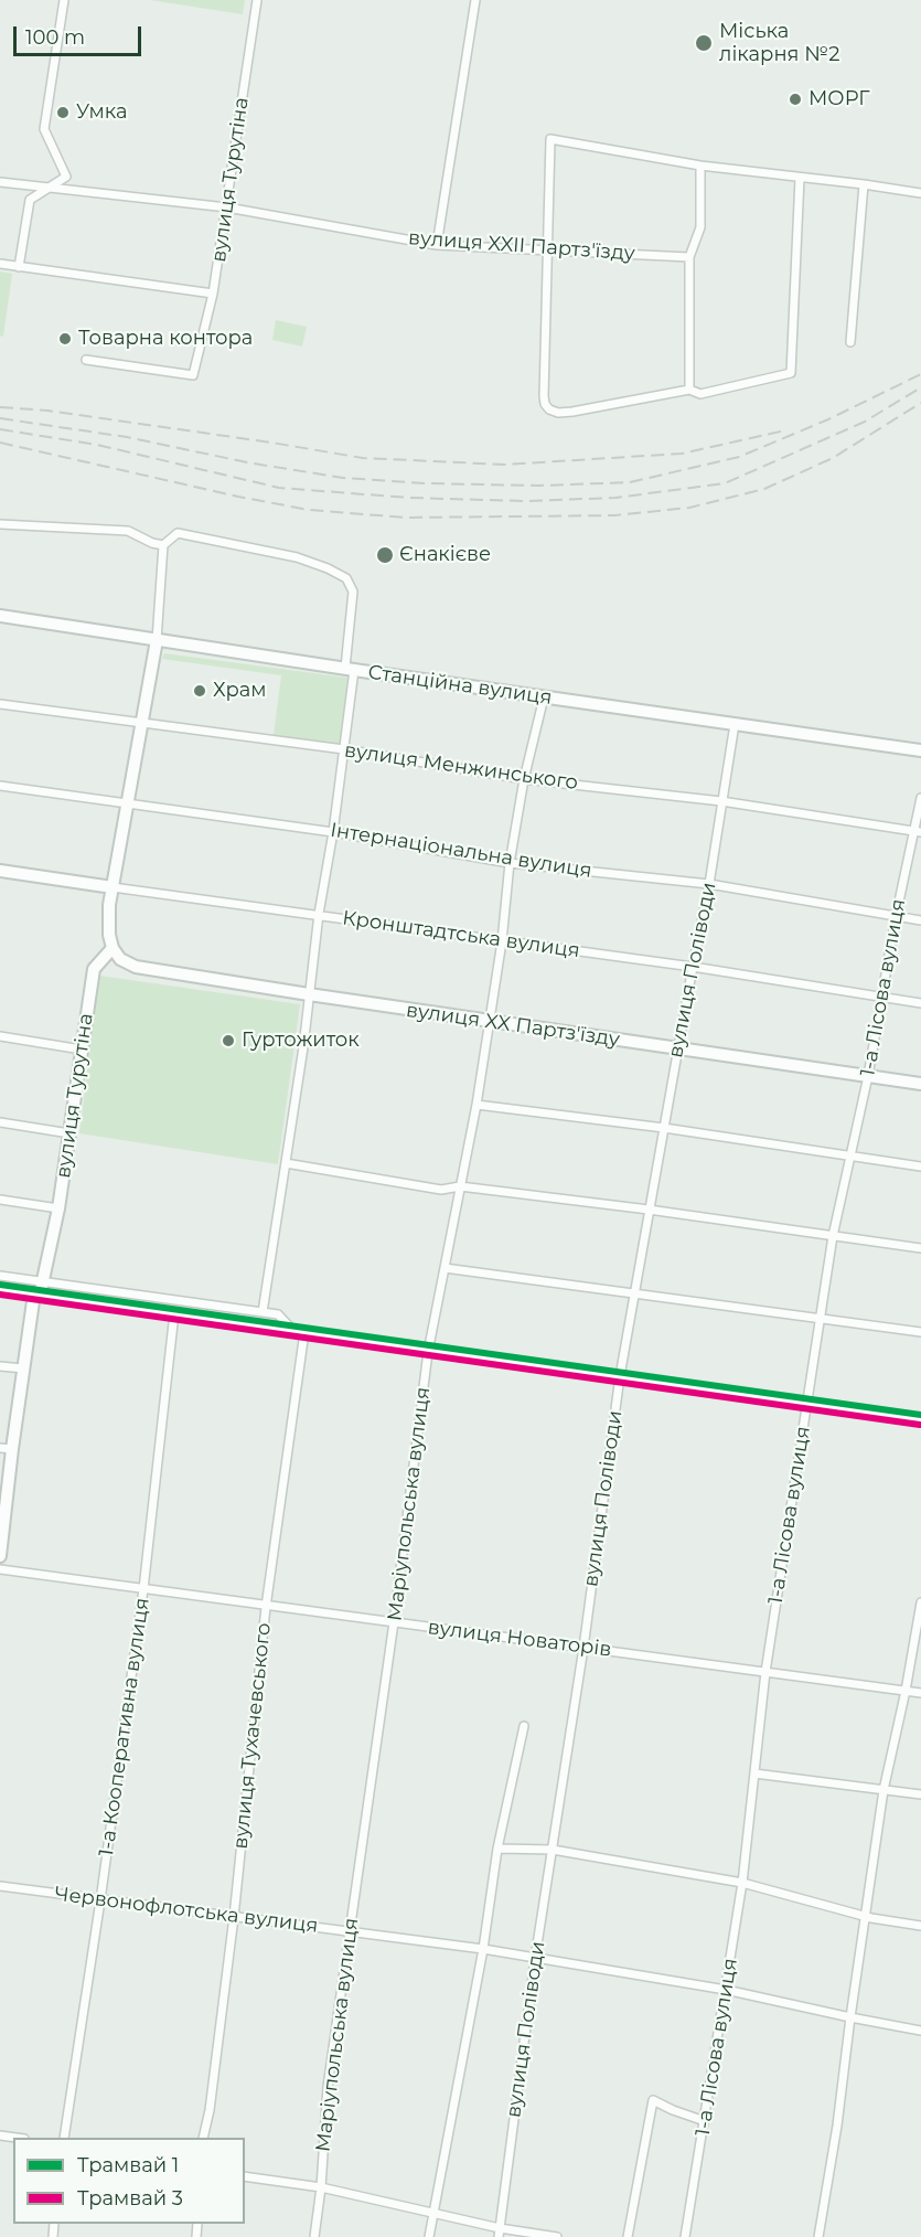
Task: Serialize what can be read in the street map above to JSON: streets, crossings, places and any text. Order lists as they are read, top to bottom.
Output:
{
  "streets": {
    "street": [
      "вулиця Турутіна",
      "вулиця XXII Партз'їзду",
      "Станційна вулиця",
      "вулиця Менжинського",
      "Інтернаціональна вулиця",
      "Кронштадтська вулиця",
      "вулиця Поліводи",
      "1-а Лісова вулиця",
      "вулиця XX Партз'їзду",
      "Маріупольська вулиця",
      "вулиця Новаторів",
      "1-а Кооперативна вулиця",
      "вулиця Тухачевського",
      "Червонофлотська вулиця"
    ]
  },
  "crossings": [
    ["вулиця Турутіна", "вулиця XXII Партз'їзду"],
    ["вулиця Турутіна", "вулиця XX Партз'їзду"],
    ["Станційна вулиця", "вулиця Поліводи"],
    ["Станційна вулиця", "Маріупольська вулиця"],
    ["вулиця Менжинського", "вулиця Поліводи"],
    ["вулиця Менжинського", "1-а Лісова вулиця"],
    ["вулиця Менжинського", "Маріупольська вулиця"],
    ["Інтернаціональна вулиця", "вулиця Поліводи"],
    ["Інтернаціональна вулиця", "1-а Лісова вулиця"],
    ["Інтернаціональна вулиця", "Маріупольська вулиця"],
    ["Кронштадтська вулиця", "вулиця Поліводи"],
    ["Кронштадтська вулиця", "1-а Лісова вулиця"],
    ["Кронштадтська вулиця", "Маріупольська вулиця"],
    ["вулиця Поліводи", "вулиця XX Партз'їзду"],
    ["вулиця Поліводи", "вулиця Новаторів"],
    ["вулиця Поліводи", "Червонофлотська вулиця"],
    ["1-а Лісова вулиця", "вулиця XX Партз'їзду"],
    ["1-а Лісова вулиця", "вулиця Новаторів"],
    ["1-а Лісова вулиця", "Червонофлотська вулиця"],
    ["вулиця XX Партз'їзду", "Маріупольська вулиця"],
    ["Маріупольська вулиця", "вулиця Новаторів"],
    ["Маріупольська вулиця", "Червонофлотська вулиця"],
    ["вулиця Новаторів", "1-а Кооперативна вулиця"],
    ["вулиця Новаторів", "вулиця Тухачевського"],
    ["1-а Кооперативна вулиця", "Червонофлотська вулиця"],
    ["вулиця Тухачевського", "Червонофлотська вулиця"]
  ],
  "places": [
    "Міська лікарня №2",
    "МОРГ",
    "Умка",
    "Товарна контора",
    "Єнакієве",
    "Храм",
    "Гуртожиток"
  ],
  "lines": ["tram line 1", "tram line 3"],
  "legend": ["Трамвай 1", "Трамвай 3"],
  "scale_bar": "100 m"
}
